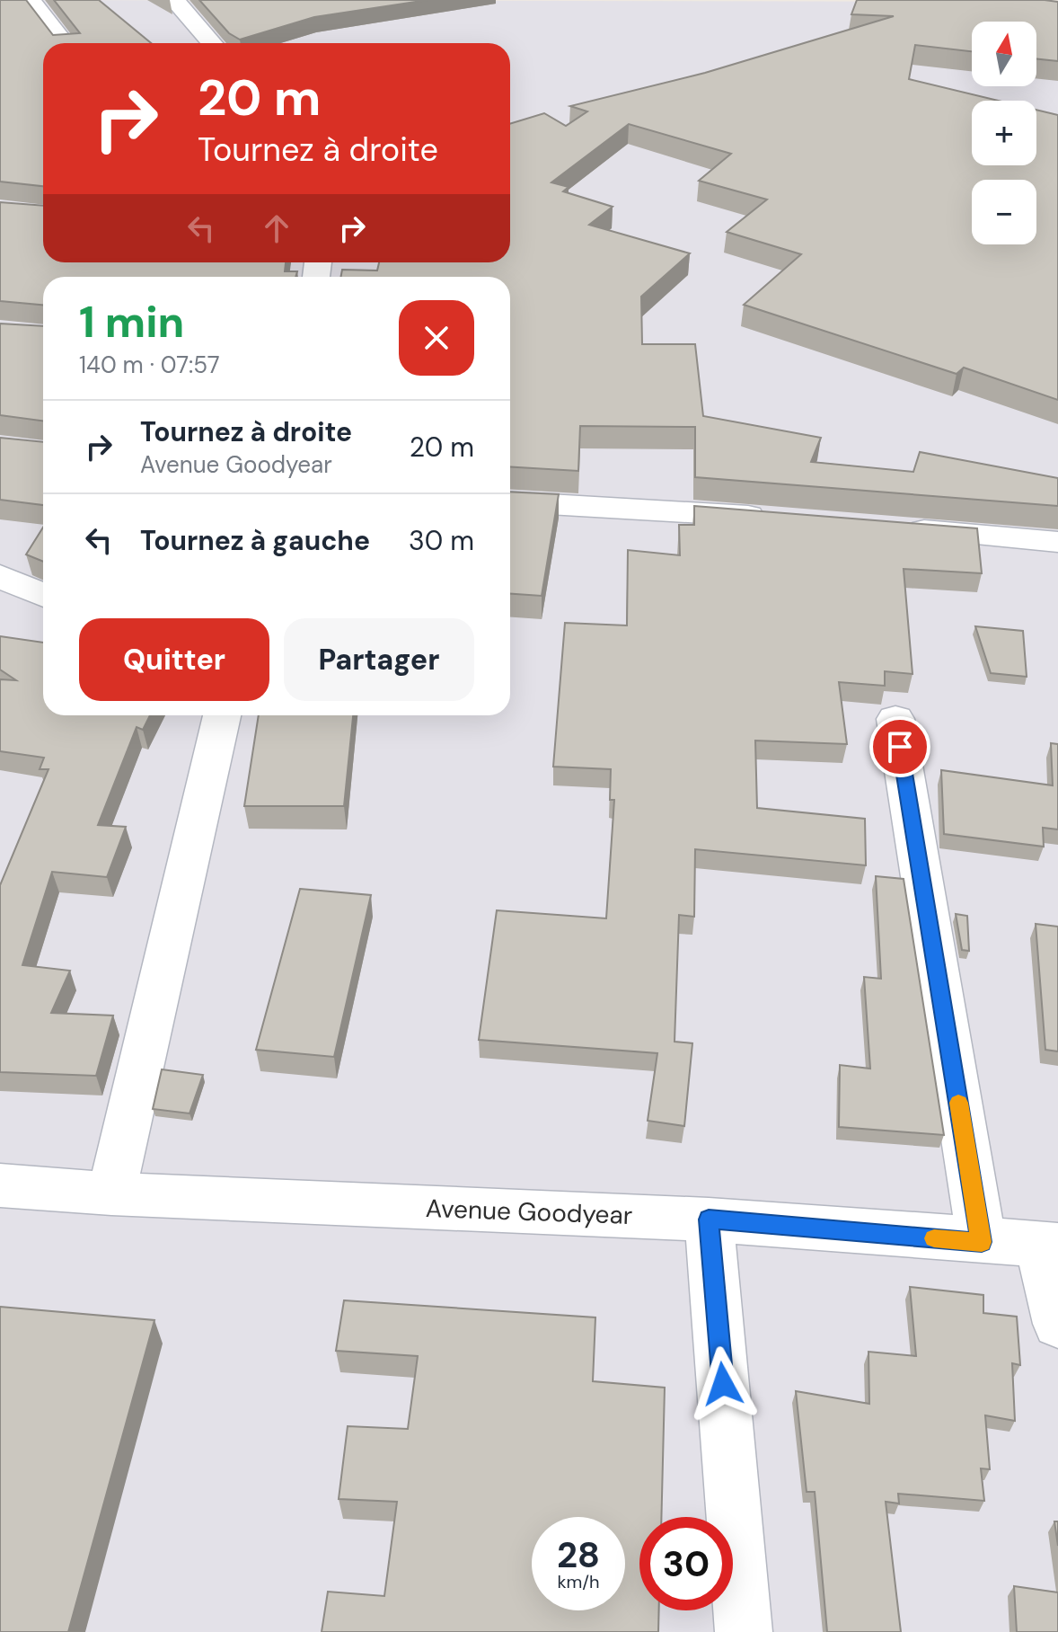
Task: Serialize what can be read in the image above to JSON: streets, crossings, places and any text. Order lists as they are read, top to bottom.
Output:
{
  "streets": {
    "street": ["Avenue Goodyear"]
  },
  "north": "top",
  "page": {
    "map_buttons": ["+", "−"],
    "turn": ["20 m", "Tournez à droite"],
    "heading": ["1 min", "140 m · 07:57"],
    "list": [
      {
        "name": "Tournez à droite",
        "note": "Avenue Goodyear",
        "value": "20 m"
      },
      {
        "name": "Tournez à gauche",
        "value": "30 m"
      }
    ],
    "buttons": ["Quitter", "Partager"],
    "speed": "28 km/h",
    "limit": "30"
  }
}
